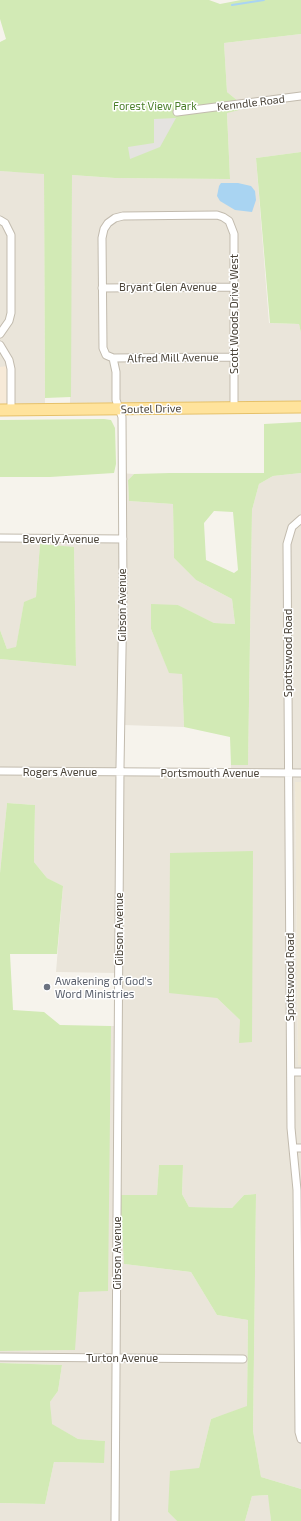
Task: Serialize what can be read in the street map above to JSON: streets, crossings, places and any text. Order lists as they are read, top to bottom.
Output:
{
  "streets": {
    "main road": ["Soutel Drive"],
    "street": [
      "Kenndle Road",
      "Bryant Glen Avenue",
      "Scott Woods Drive West",
      "Alfred Mill Avenue",
      "Beverly Avenue",
      "Gibson Avenue",
      "Spottswood Road",
      "Rogers Avenue",
      "Portsmouth Avenue",
      "Turton Avenue"
    ]
  },
  "crossings": [
    ["Bryant Glen Avenue", "Scott Woods Drive West"],
    ["Scott Woods Drive West", "Alfred Mill Avenue"],
    ["Scott Woods Drive West", "Soutel Drive"],
    ["Alfred Mill Avenue", "Gibson Avenue"],
    ["Soutel Drive", "Gibson Avenue"],
    ["Beverly Avenue", "Gibson Avenue"],
    ["Gibson Avenue", "Rogers Avenue"],
    ["Gibson Avenue", "Portsmouth Avenue"],
    ["Gibson Avenue", "Turton Avenue"],
    ["Spottswood Road", "Portsmouth Avenue"],
    ["Rogers Avenue", "Portsmouth Avenue"]
  ],
  "parks": ["Forest View Park"],
  "places": ["Awakening of God's Word Ministries"]
}
